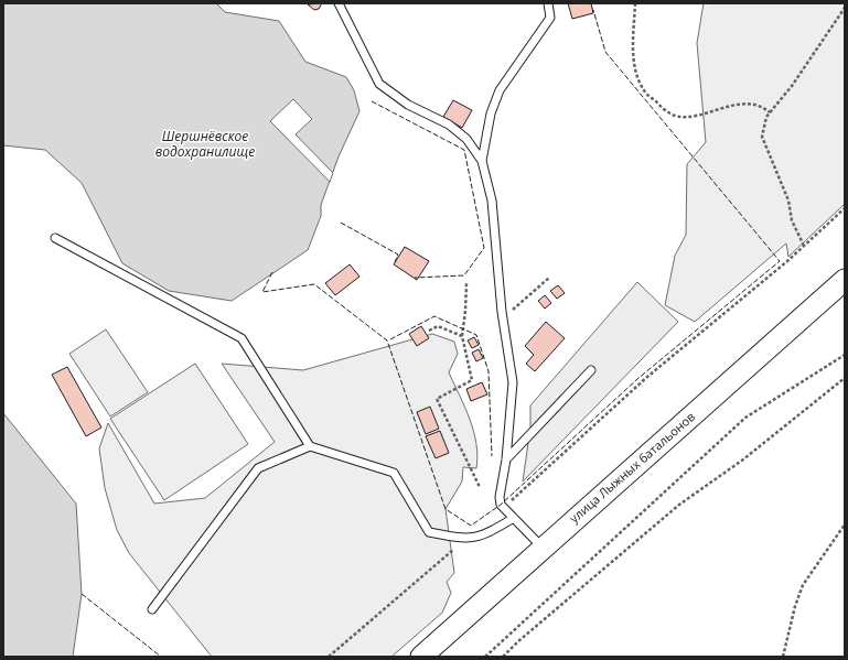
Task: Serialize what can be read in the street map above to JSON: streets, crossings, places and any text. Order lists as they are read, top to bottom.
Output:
{
  "streets": {
    "main road": ["улица Лыжных батальонов"]
  },
  "water": ["Шершнёвское водохранилище"]
}
